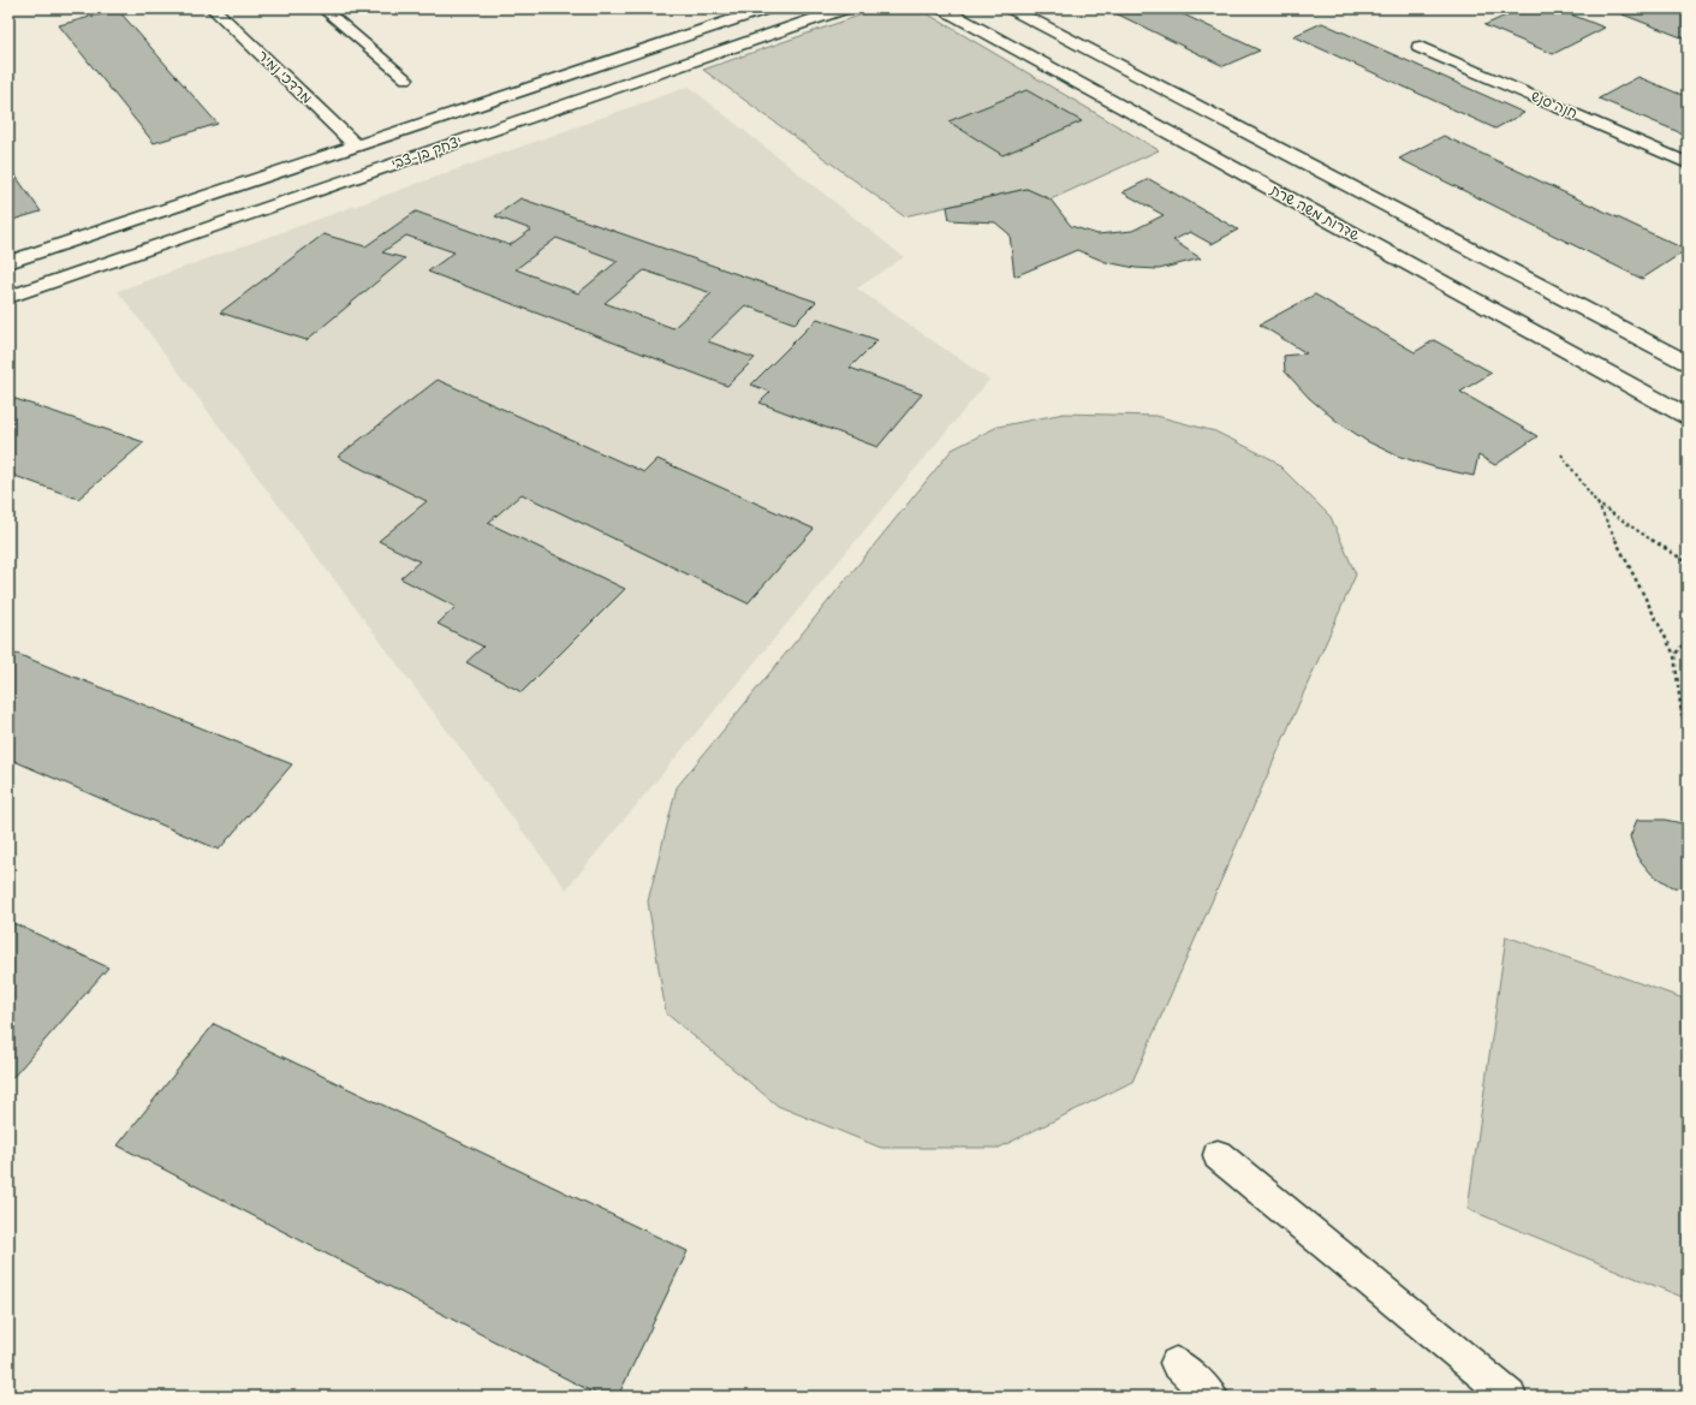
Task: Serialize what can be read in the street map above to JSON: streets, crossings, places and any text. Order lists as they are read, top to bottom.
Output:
{
  "streets": {
    "street": [
      "מרדכי נמיר",
      "חנה סנש",
      "יצחק בן-צבי",
      "שדרות משה שרת"
    ]
  },
  "crossings": [
    ["מרדכי נמיר", "יצחק בן-צבי"]
  ]
}
